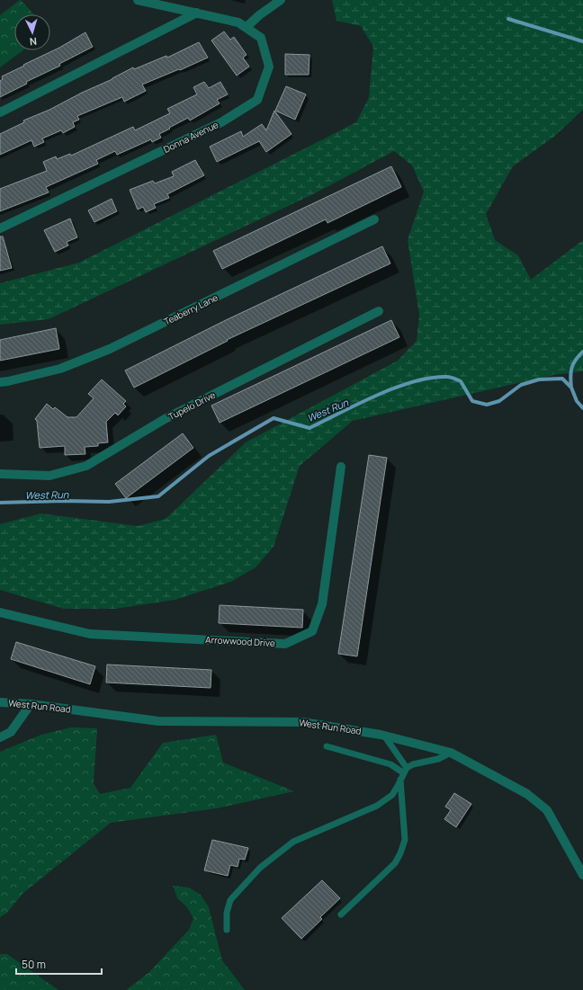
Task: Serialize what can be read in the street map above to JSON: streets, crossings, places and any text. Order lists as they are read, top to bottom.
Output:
{
  "streets": {
    "street": [
      "Donna Avenue",
      "Teaberry Lane",
      "Tupelo Drive",
      "Arrowwood Drive",
      "West Run Road"
    ]
  },
  "water": ["West Run"],
  "scale_bar": "50 m",
  "north": "bottom"
}
